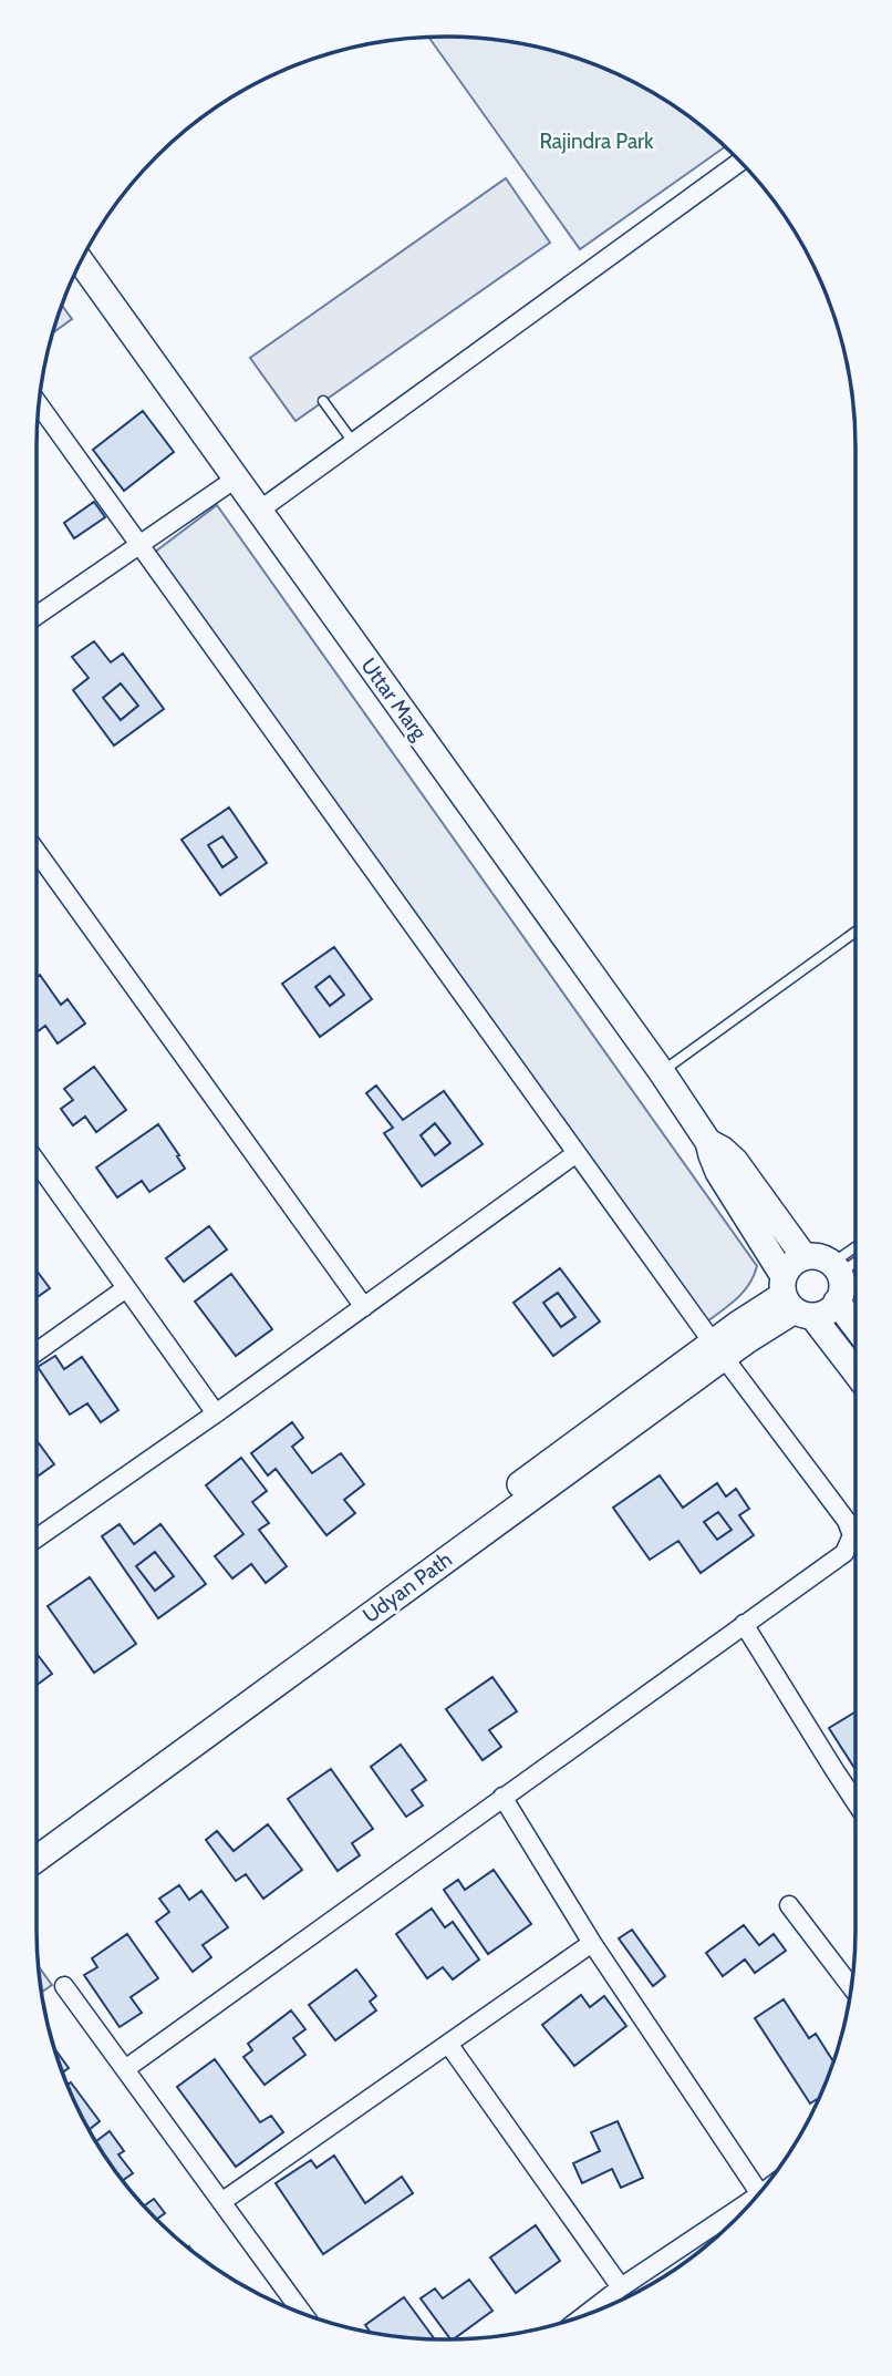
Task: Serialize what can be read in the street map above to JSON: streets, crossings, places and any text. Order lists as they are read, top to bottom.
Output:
{
  "streets": {
    "main road": ["Uttar Marg", "Udyan Path"]
  },
  "crossings": [
    ["Uttar Marg", "Udyan Path"]
  ],
  "parks": ["Rajindra Park"]
}
